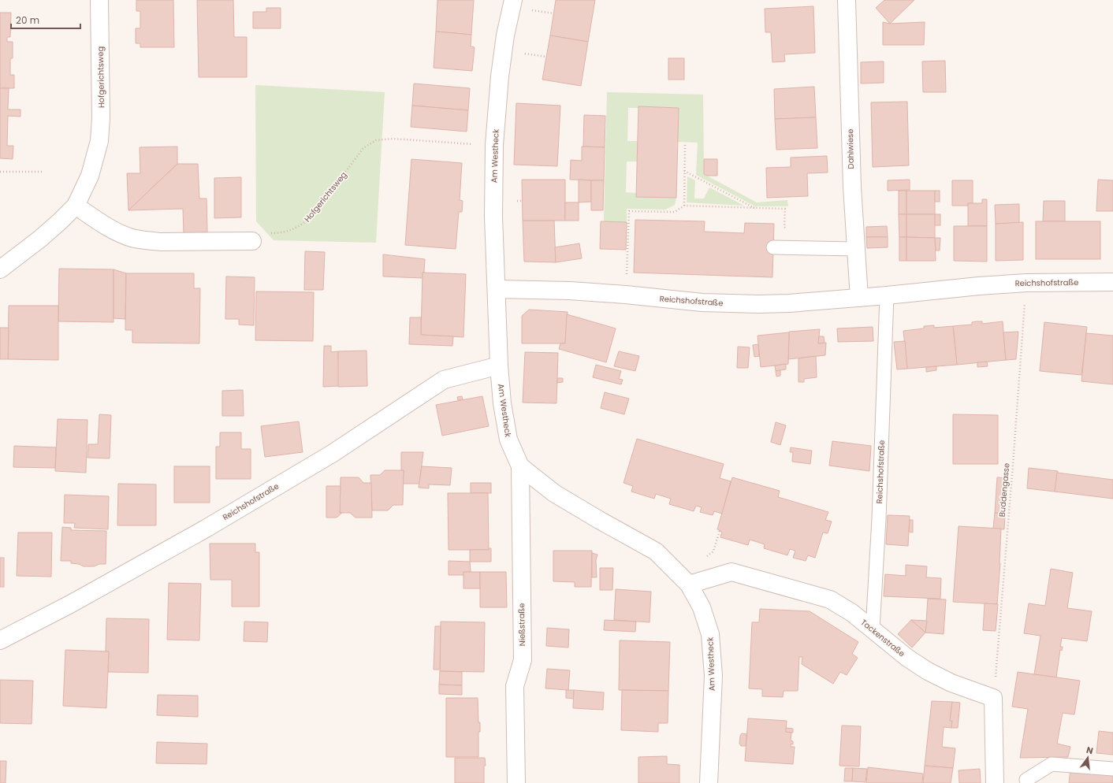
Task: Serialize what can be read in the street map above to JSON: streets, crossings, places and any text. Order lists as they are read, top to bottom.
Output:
{
  "streets": {
    "street": [
      "Hofgerichtsweg",
      "Dahlwiese",
      "Am Westheck",
      "Reichshofstraße",
      "Nießstraße",
      "Tackenstraße"
    ],
    "path": ["Buddengasse"]
  },
  "crossings": [
    ["Dahlwiese", "Reichshofstraße"],
    ["Am Westheck", "Reichshofstraße"],
    ["Am Westheck", "Nießstraße"],
    ["Am Westheck", "Tackenstraße"],
    ["Reichshofstraße", "Buddengasse"],
    ["Reichshofstraße", "Tackenstraße"],
    ["Buddengasse", "Tackenstraße"]
  ],
  "scale_bar": "20 m",
  "north": "top"
}
